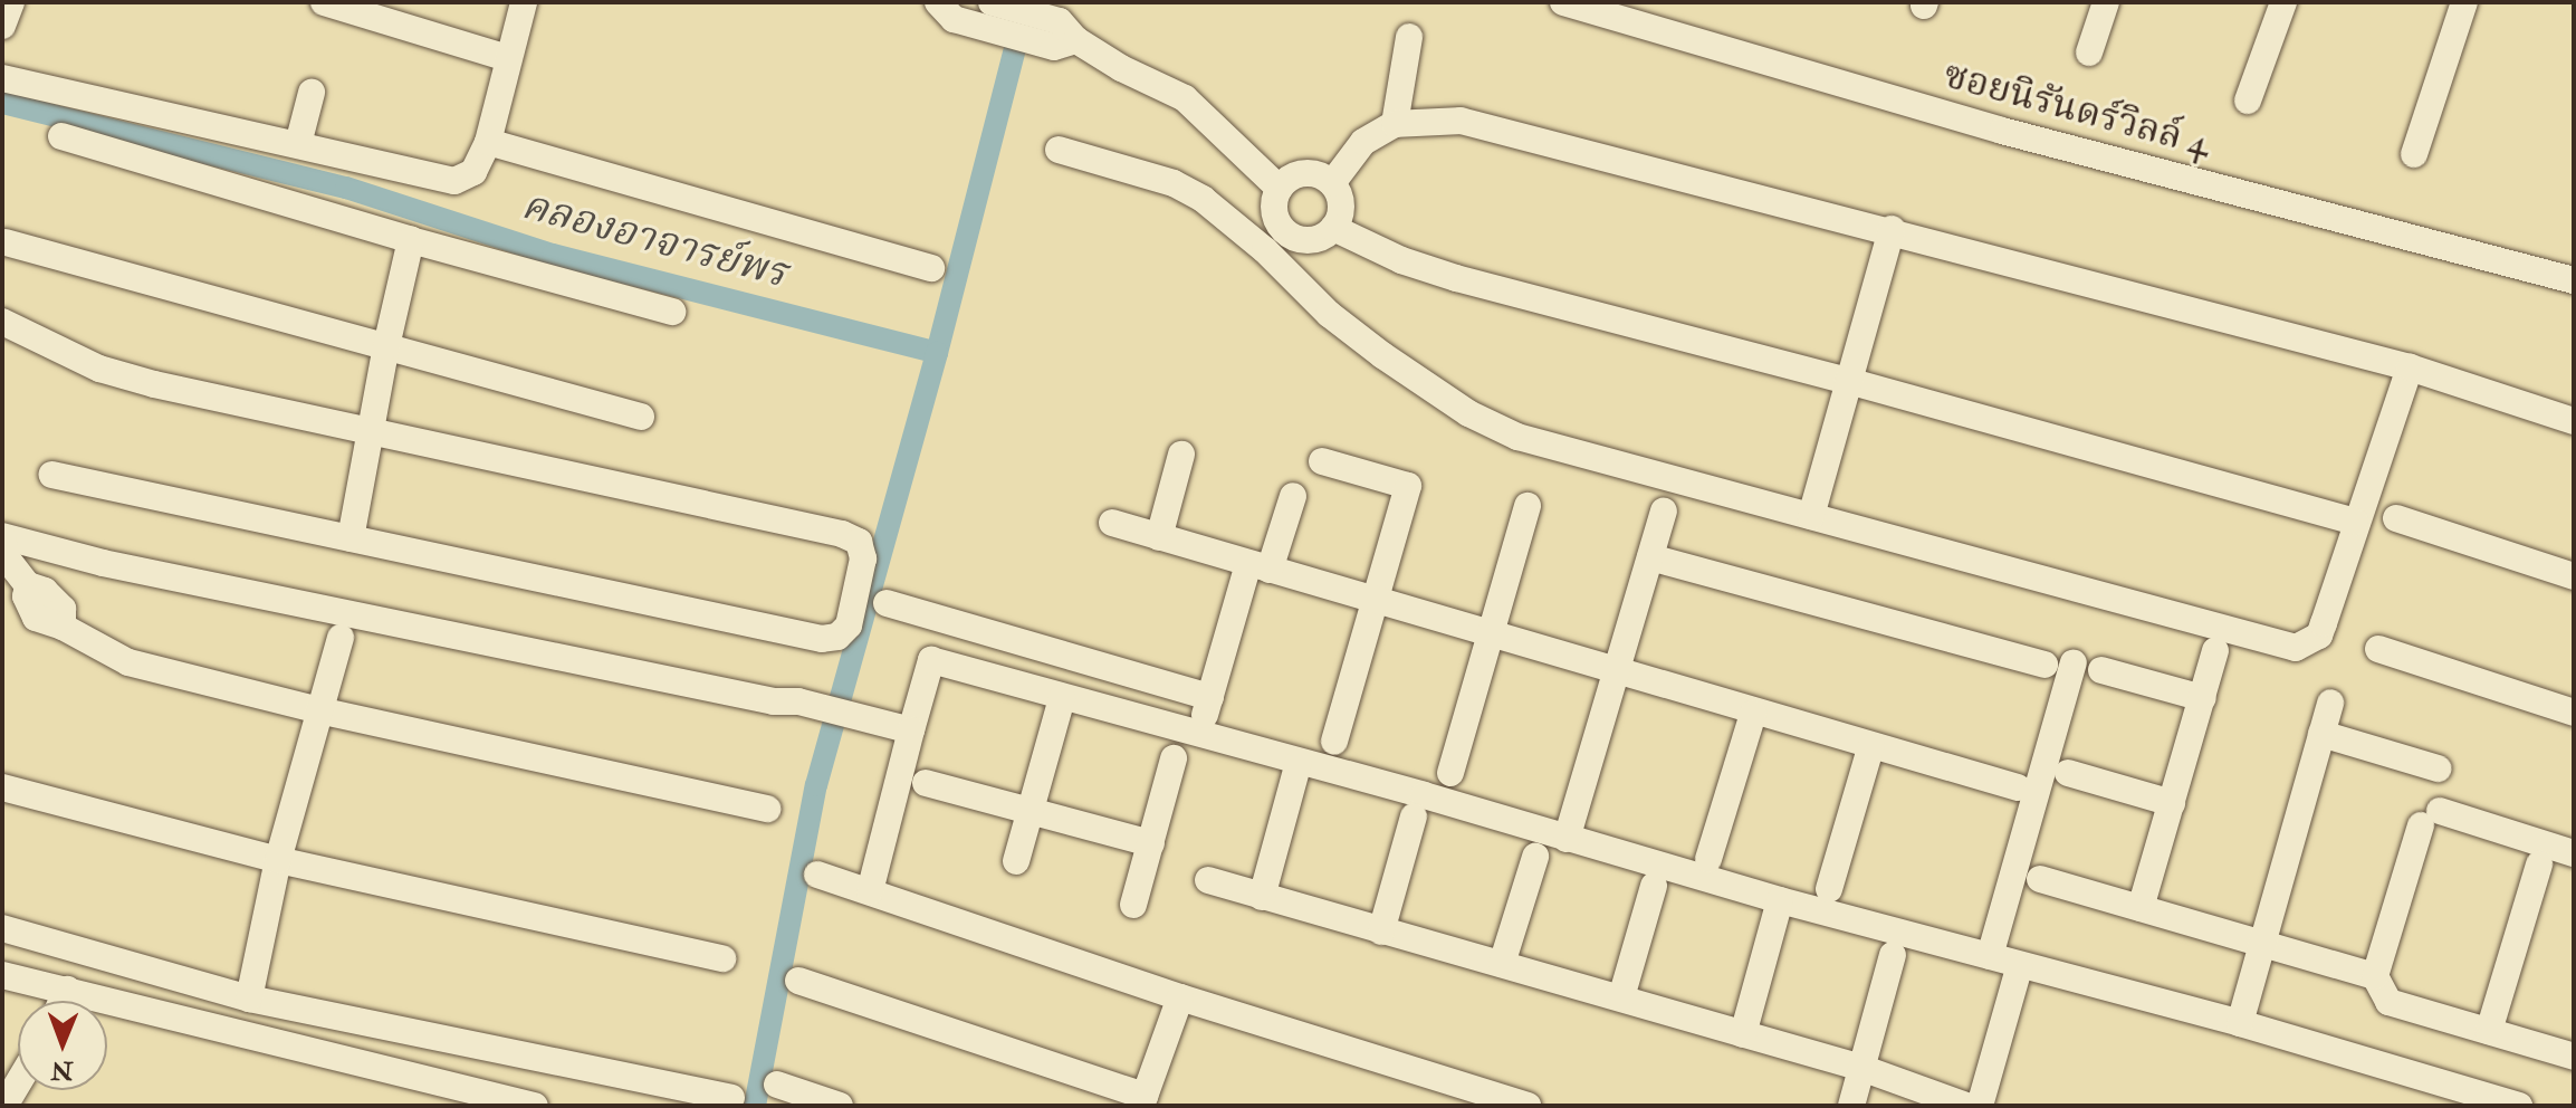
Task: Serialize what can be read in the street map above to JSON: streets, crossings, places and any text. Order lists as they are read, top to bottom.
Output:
{
  "streets": {
    "street": ["ซอยนิรันดร์วิลล์ 4"]
  },
  "water": ["คลองอาจารย์พร"],
  "north": "bottom"
}
